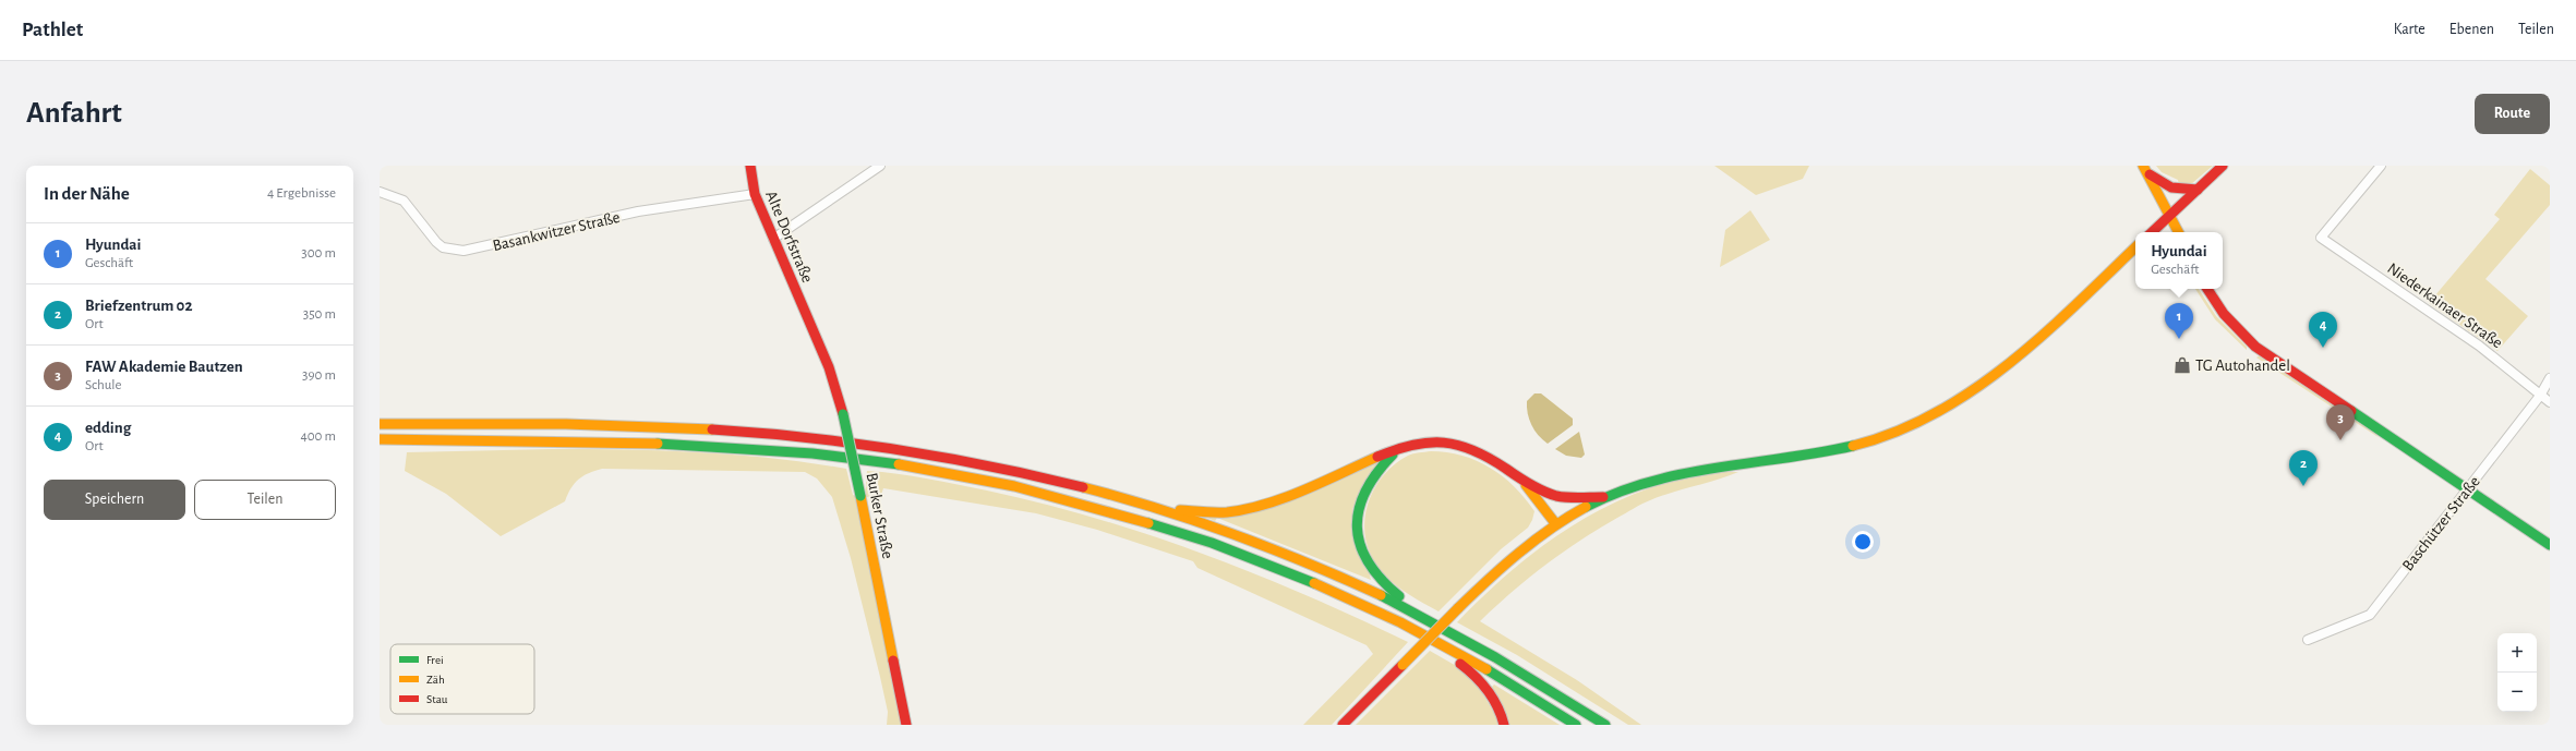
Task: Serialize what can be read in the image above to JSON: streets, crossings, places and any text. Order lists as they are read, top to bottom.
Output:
{
  "streets": {
    "main road": ["Alte Dorfstraße", "Burker Straße"],
    "street": ["Basankwitzer Straße", "Niederkainaer Straße", "Baschützer Straße"]
  },
  "crossings": [
    ["Basankwitzer Straße", "Alte Dorfstraße"],
    ["Alte Dorfstraße", "Burker Straße"],
    ["Niederkainaer Straße", "Baschützer Straße"]
  ],
  "places": {
    "shop": ["TG Autohandel"]
  },
  "legend": ["Frei", "Zäh", "Stau"],
  "page": {
    "header": "Pathlet",
    "nav": ["Karte", "Ebenen", "Teilen"],
    "buttons": [
      "Route",
      ["Speichern", "Teilen"]
    ],
    "title": "Anfahrt",
    "heading": ["In der Nähe", "4 Ergebnisse"],
    "list": [
      {
        "mark": "1",
        "name": "Hyundai",
        "note": "Geschäft",
        "value": "300 m"
      },
      {
        "mark": "2",
        "name": "Briefzentrum 02",
        "note": "Ort",
        "value": "350 m"
      },
      {
        "mark": "3",
        "name": "FAW Akademie Bautzen",
        "note": "Schule",
        "value": "390 m"
      },
      {
        "mark": "4",
        "name": "edding",
        "note": "Ort",
        "value": "400 m"
      }
    ],
    "popup": ["Hyundai", "Geschäft"],
    "pins": [
      "1",
      "4",
      "3",
      "2"
    ],
    "map_buttons": ["+", "−"]
  }
}
